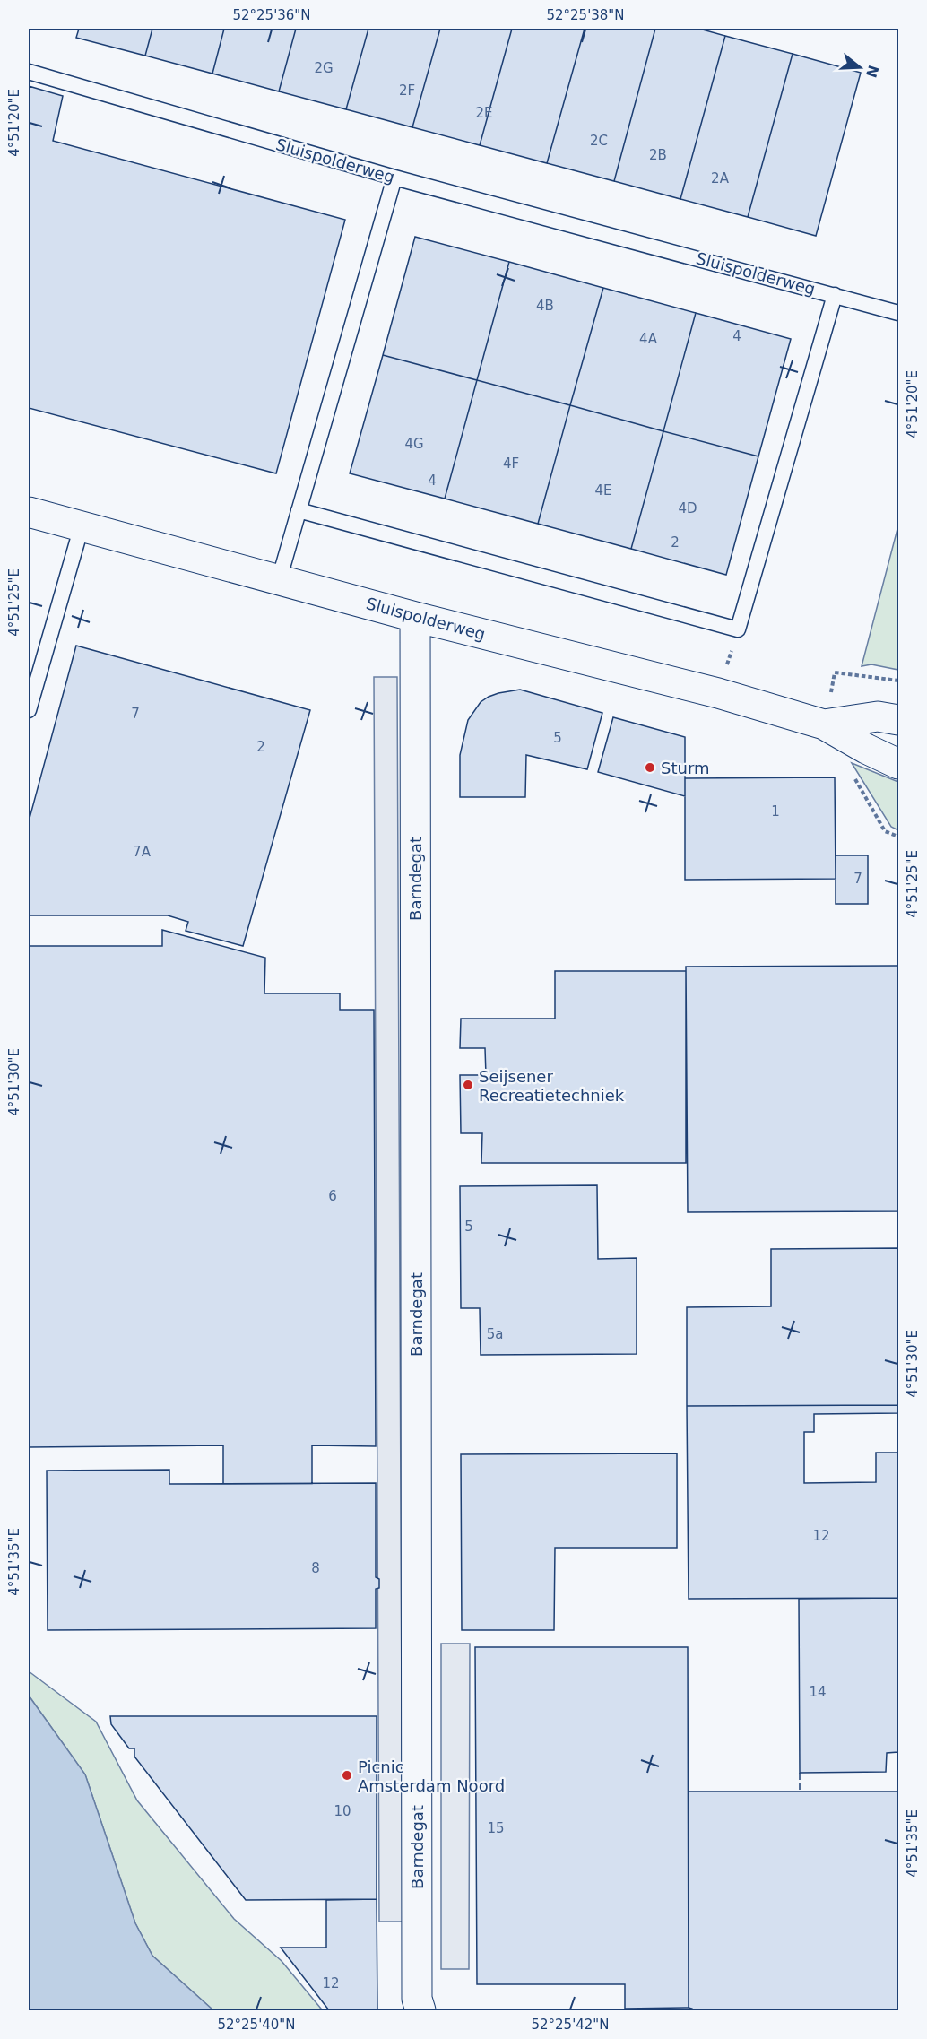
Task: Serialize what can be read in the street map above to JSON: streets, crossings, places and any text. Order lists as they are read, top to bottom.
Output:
{
  "streets": {
    "street": ["Sluispolderweg", "Barndegat"]
  },
  "crossings": [
    ["Sluispolderweg", "Barndegat"]
  ],
  "places": ["Sturm", "Seijsener Recreatietechniek", "Picnic Amsterdam Noord"],
  "house_numbers": [
    "2G",
    "2F",
    "2E",
    "2C",
    "2B",
    "2A",
    "4B",
    "4",
    "4A",
    "4G",
    "4F",
    "4",
    "4E",
    "4D",
    "2",
    "7",
    "5",
    "2",
    "1",
    "7A",
    "7",
    "6",
    "5",
    "5a",
    "12",
    "8",
    "14",
    "10",
    "15",
    "12"
  ],
  "north": "right",
  "coordinates": [
    "52°25'36\"N",
    "52°25'38\"N",
    "4°51'20\"E",
    "4°51'25\"E",
    "4°51'30\"E",
    "4°51'35\"E",
    "52°25'40\"N",
    "52°25'42\"N"
  ]
}
